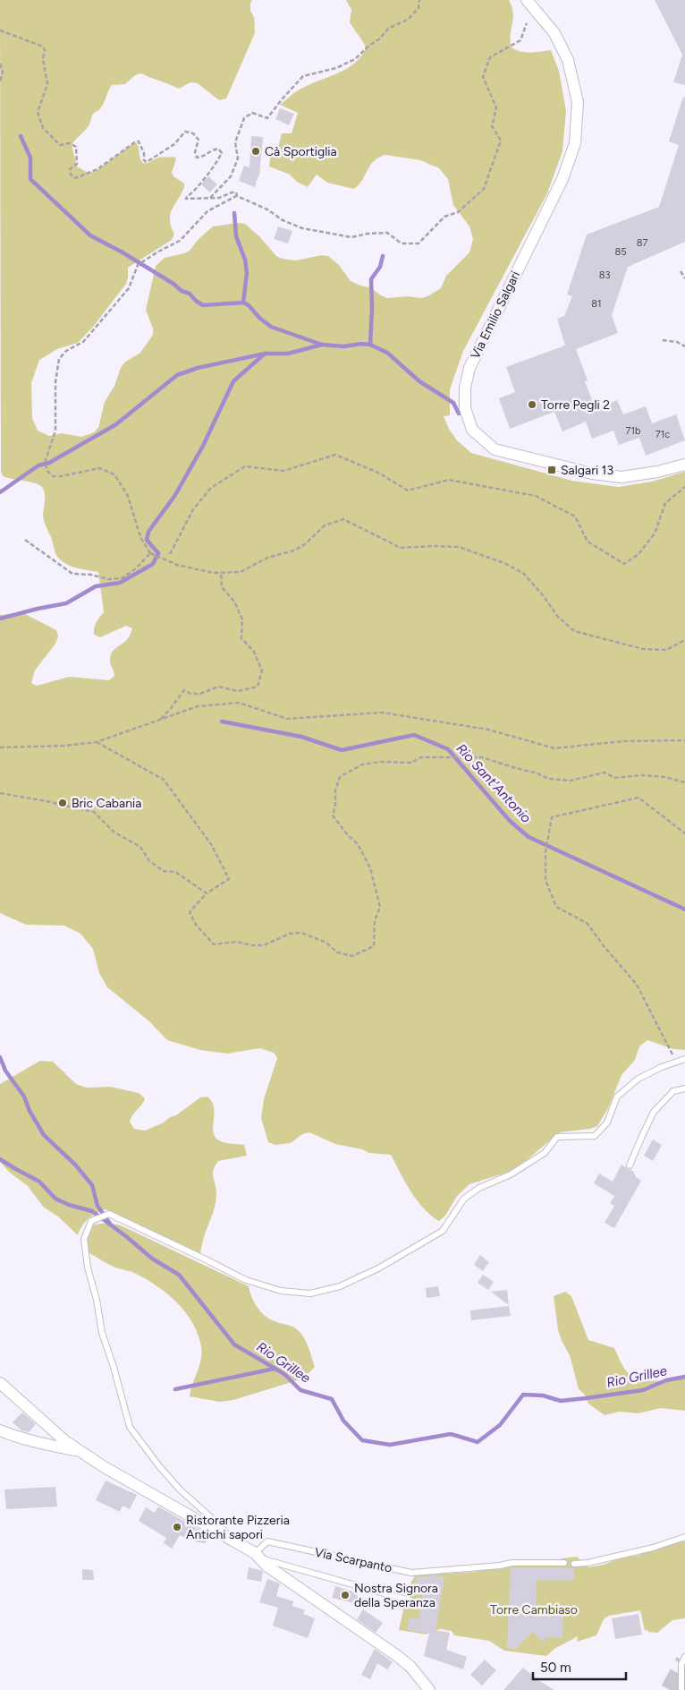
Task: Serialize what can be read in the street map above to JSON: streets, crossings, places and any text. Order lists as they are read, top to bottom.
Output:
{
  "streets": {
    "street": ["Via Emilio Salgari"],
    "lane": ["Via Scarpanto"]
  },
  "water": ["Rio Sant'Antonio", "Rio Grillee"],
  "parks": ["Torre Cambiaso"],
  "places": {
    "other": [
      "Cà Sportiglia",
      "Torre Pegli 2",
      "Bric Cabania",
      "Ristorante Pizzeria Antichi sapori",
      "Nostra Signora della Speranza"
    ],
    "transit": ["Salgari 13"]
  },
  "house_numbers": [
    "87",
    "85",
    "83",
    "81",
    "71b",
    "71c"
  ],
  "scale_bar": "50 m"
}
